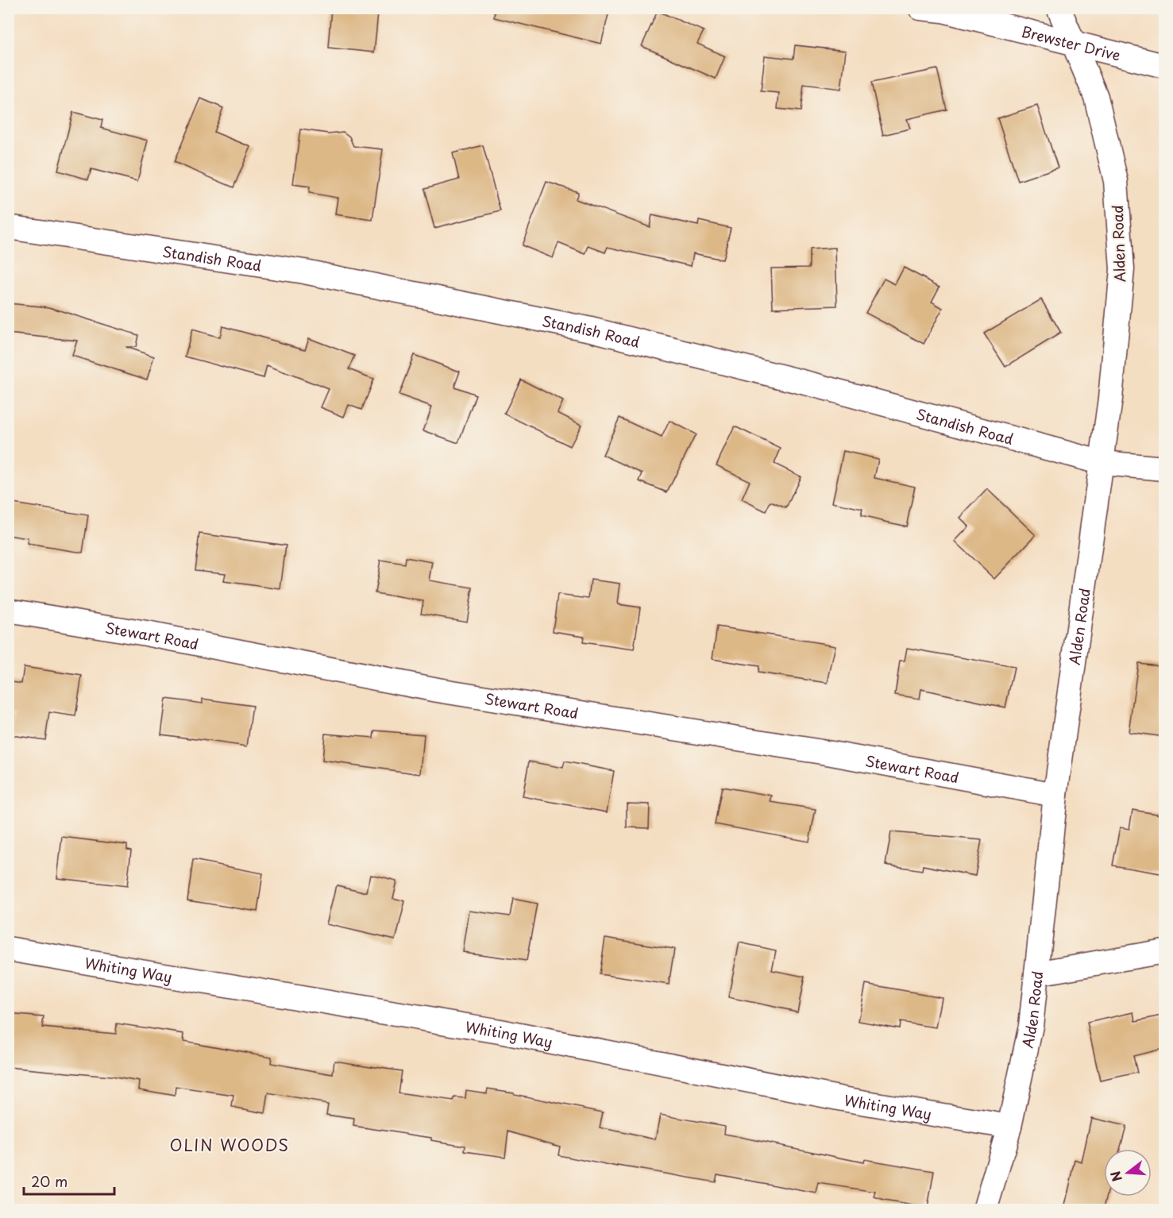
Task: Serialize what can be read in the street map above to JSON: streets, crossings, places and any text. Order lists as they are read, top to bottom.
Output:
{
  "streets": {
    "street": [
      "Brewster Drive",
      "Alden Road",
      "Standish Road",
      "Stewart Road",
      "Whiting Way"
    ]
  },
  "crossings": [
    ["Brewster Drive", "Alden Road"],
    ["Alden Road", "Standish Road"],
    ["Alden Road", "Stewart Road"],
    ["Alden Road", "Whiting Way"]
  ],
  "districts": ["OLIN WOODS"],
  "scale_bar": "20 m",
  "north": "left"
}
